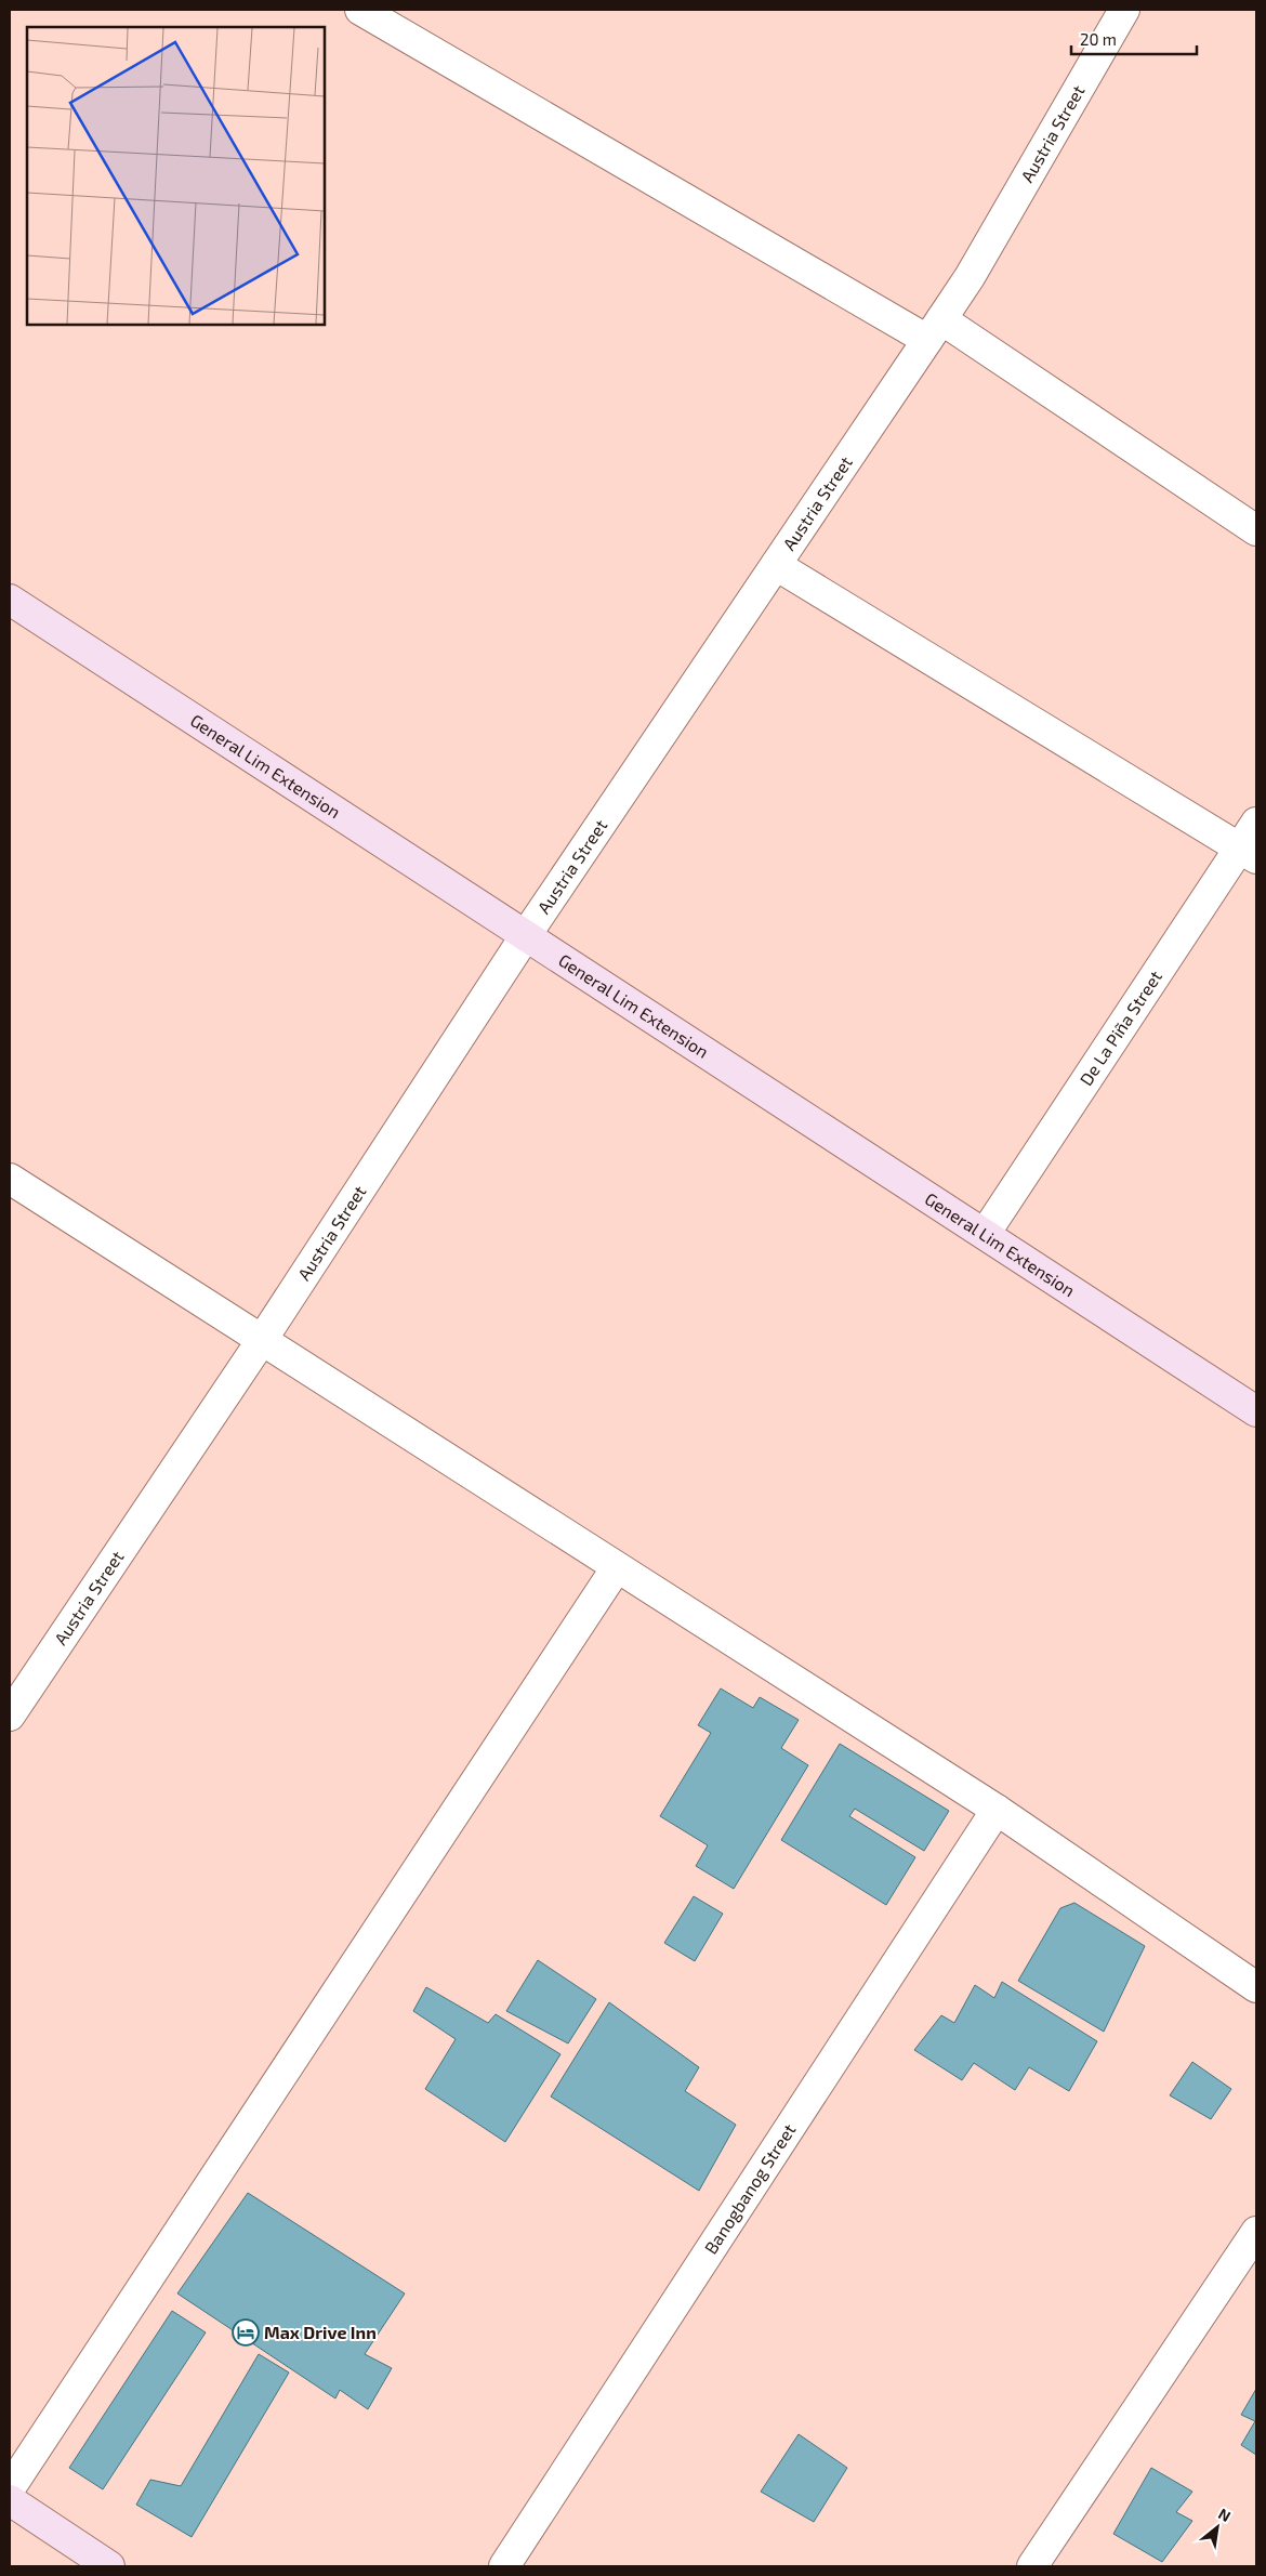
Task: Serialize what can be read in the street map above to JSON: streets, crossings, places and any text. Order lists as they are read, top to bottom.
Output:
{
  "streets": {
    "street": [
      "Austria Street",
      "General Lim Extension",
      "De La Piña Street",
      "Banogbanog Street"
    ]
  },
  "crossings": [
    ["Austria Street", "General Lim Extension"],
    ["General Lim Extension", "De La Piña Street"]
  ],
  "places": {
    "hotel": ["Max Drive Inn"]
  },
  "scale_bar": "20 m",
  "north": "top right"
}
